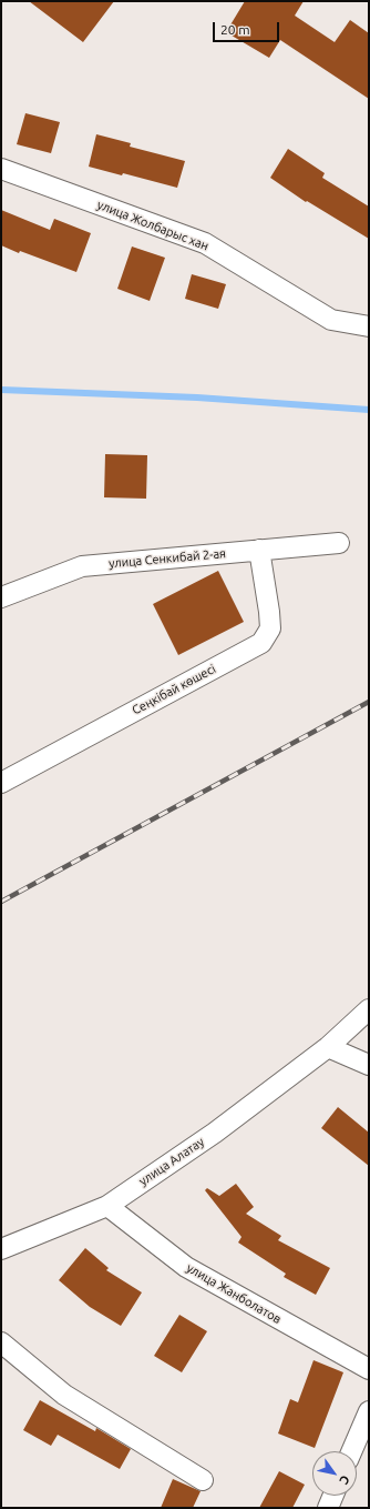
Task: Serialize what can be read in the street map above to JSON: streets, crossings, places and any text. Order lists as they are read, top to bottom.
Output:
{
  "streets": {
    "street": [
      "улица Жолбарыс хан",
      "улица Сенкибай 2-ая",
      "Сеңкібай көшесі",
      "улица Алатау",
      "улица Жанболатов"
    ]
  },
  "crossings": [
    ["улица Сенкибай 2-ая", "Сеңкібай көшесі"],
    ["улица Алатау", "улица Жанболатов"]
  ],
  "scale_bar": "20 m",
  "north": "bottom right"
}
